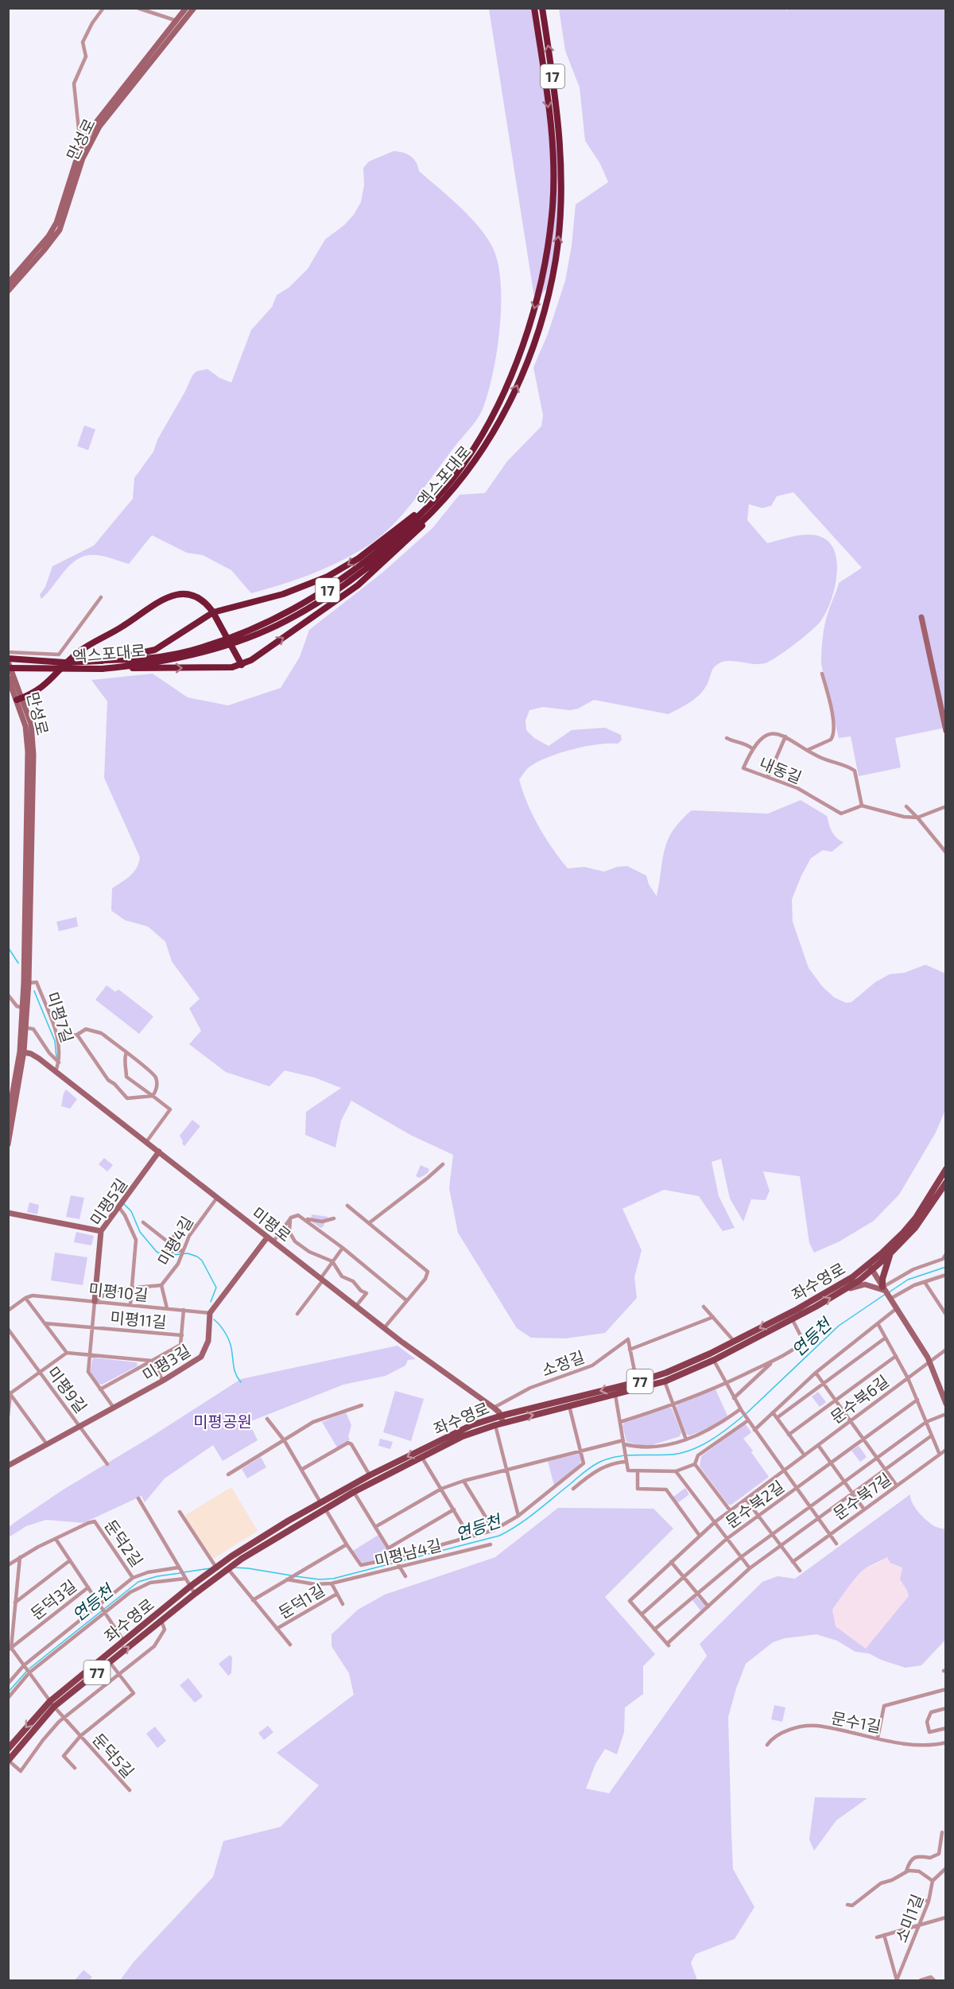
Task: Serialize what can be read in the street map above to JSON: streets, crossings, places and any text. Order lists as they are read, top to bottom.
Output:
{
  "streets": {
    "highway": ["17", "엑스포대로"],
    "main road": ["좌수영로", "77"],
    "street": [
      "만성로",
      "내동길",
      "미평7길",
      "미평5길",
      "미평로",
      "미평4길",
      "미평10길",
      "미평11길",
      "미평3길",
      "소정길",
      "미평9길",
      "문수북6길",
      "문수북7길",
      "문수북2길",
      "둔덕2길",
      "미평남4길",
      "둔덕3길",
      "둔덕1길",
      "문수1길",
      "둔덕5길",
      "소미1길"
    ]
  },
  "crossings": [
    ["만성로", "엑스포대로"],
    ["만성로", "미평7길"],
    ["만성로", "미평로"],
    ["미평7길", "미평로"],
    ["미평5길", "미평로"],
    ["미평5길", "미평4길"],
    ["미평5길", "미평10길"],
    ["미평로", "미평4길"],
    ["미평로", "좌수영로"],
    ["미평로", "소정길"],
    ["미평4길", "미평10길"],
    ["좌수영로", "미평남4길"],
    ["좌수영로", "둔덕1길"],
    ["좌수영로", "둔덕5길"],
    ["미평10길", "미평11길"],
    ["미평10길", "미평3길"],
    ["미평3길", "미평9길"],
    ["문수북6길", "문수북2길"],
    ["문수북7길", "문수북2길"],
    ["둔덕2길", "둔덕3길"],
    ["미평남4길", "둔덕1길"],
    ["둔덕3길", "둔덕5길"]
  ],
  "water": ["연등천"],
  "parks": ["미평공원"]
}
